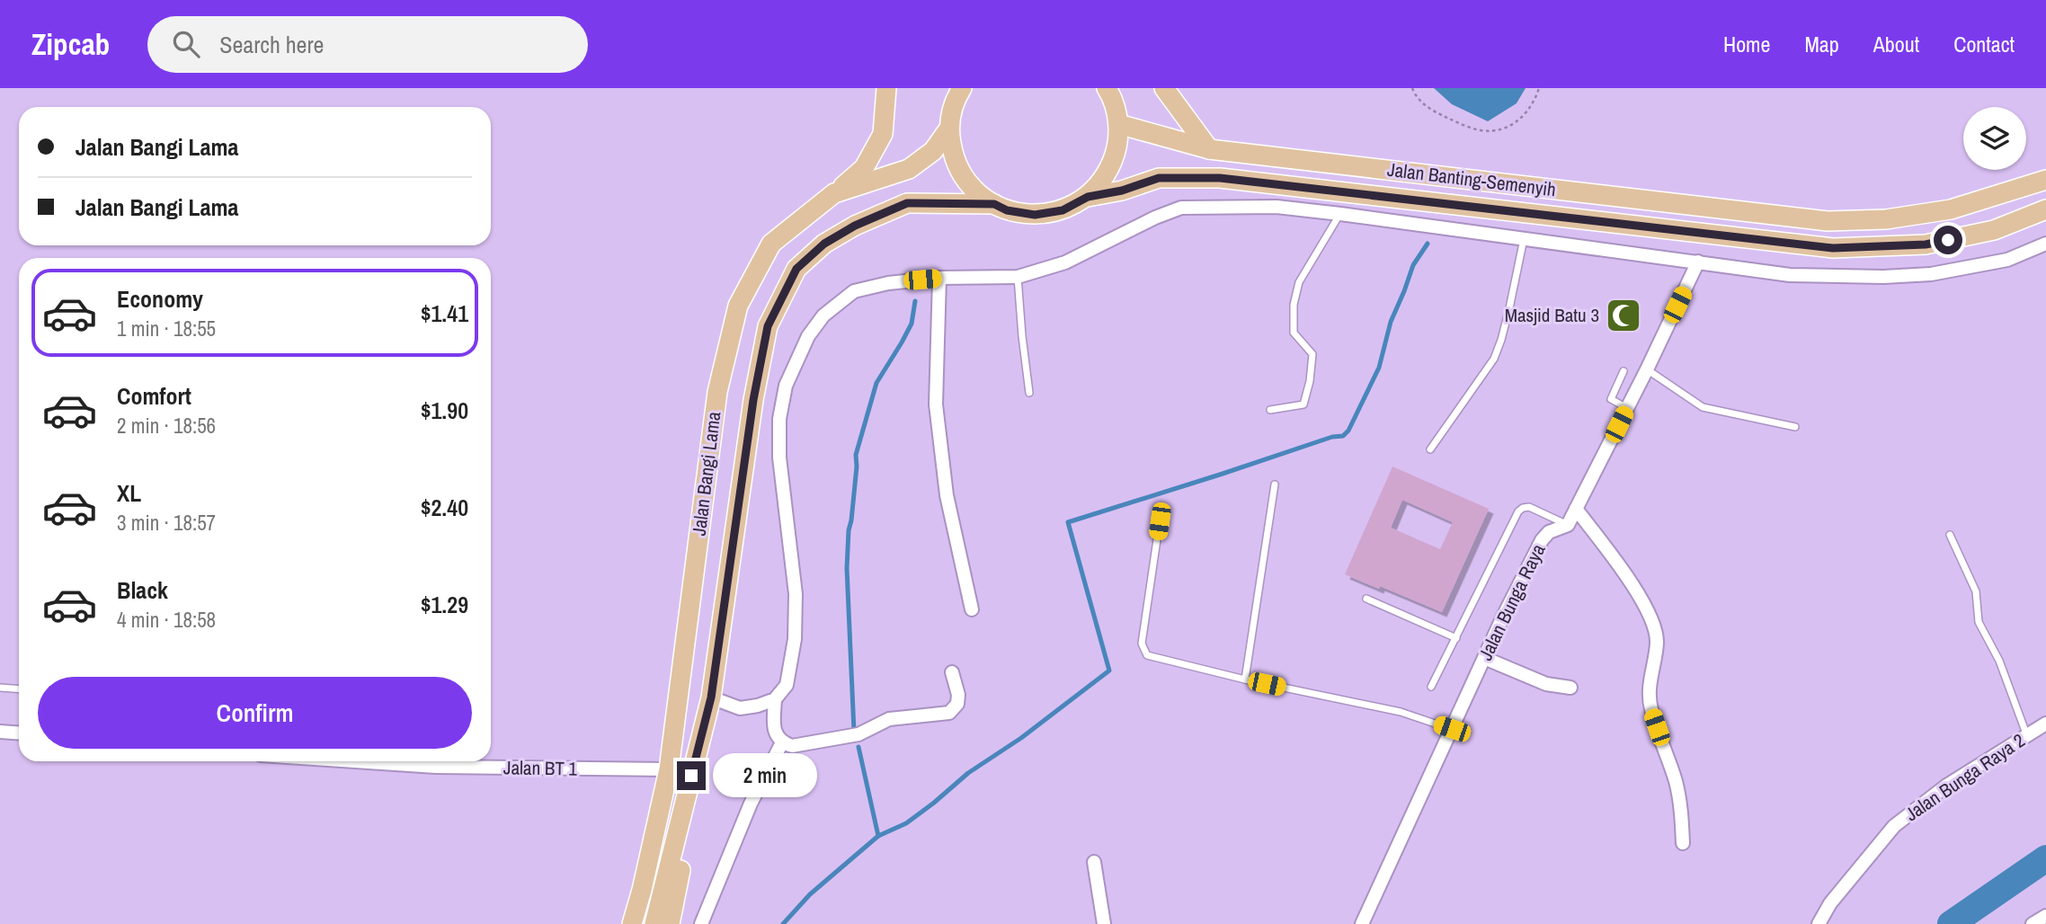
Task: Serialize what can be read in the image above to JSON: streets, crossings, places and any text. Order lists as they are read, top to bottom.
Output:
{
  "streets": {
    "main road": ["Jalan Banting-Semenyih", "Jalan Bangi Lama"],
    "street": ["Jalan Bunga Raya", "Jalan BT 1", "Jalan Bunga Raya 2"]
  },
  "crossings": [
    ["Jalan Banting-Semenyih", "Jalan Bangi Lama"],
    ["Jalan Bangi Lama", "Jalan BT 1"]
  ],
  "places": {
    "mosque": ["Masjid Batu 3"]
  },
  "page": {
    "header": "Zipcab",
    "search": "Search here",
    "nav": [
      "Home",
      "Map",
      "About",
      "Contact"
    ],
    "banner": ["Jalan Bangi Lama", "Jalan Bangi Lama"],
    "list": [
      {
        "name": "Economy",
        "note": "1 min · 18:55",
        "value": "$1.41"
      },
      {
        "name": "Comfort",
        "note": "2 min · 18:56",
        "value": "$1.90"
      },
      {
        "name": "XL",
        "note": "3 min · 18:57",
        "value": "$2.40"
      },
      {
        "name": "Black",
        "note": "4 min · 18:58",
        "value": "$1.29"
      }
    ],
    "buttons": "Confirm",
    "bubble": "2 min"
  }
}
